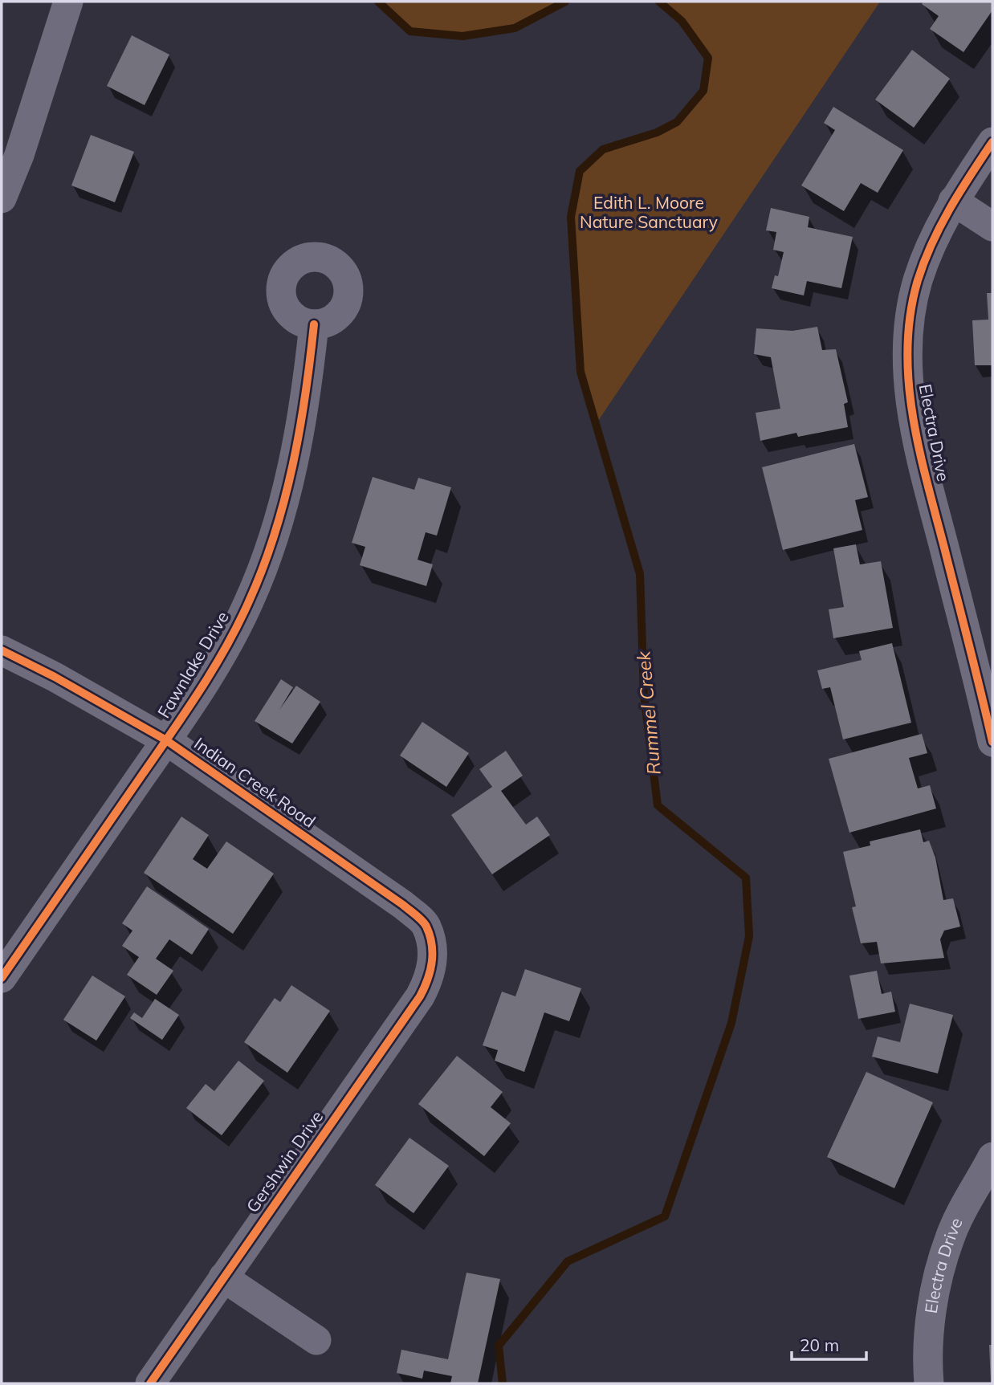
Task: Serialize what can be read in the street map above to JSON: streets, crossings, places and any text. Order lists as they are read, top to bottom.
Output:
{
  "streets": {
    "street": [
      "Electra Drive",
      "Fawnlake Drive",
      "Indian Creek Road",
      "Gershwin Drive"
    ]
  },
  "crossings": [
    ["Fawnlake Drive", "Indian Creek Road"],
    ["Indian Creek Road", "Gershwin Drive"]
  ],
  "water": ["Rummel Creek"],
  "parks": ["Edith L. Moore Nature Sanctuary"],
  "scale_bar": "20 m"
}
